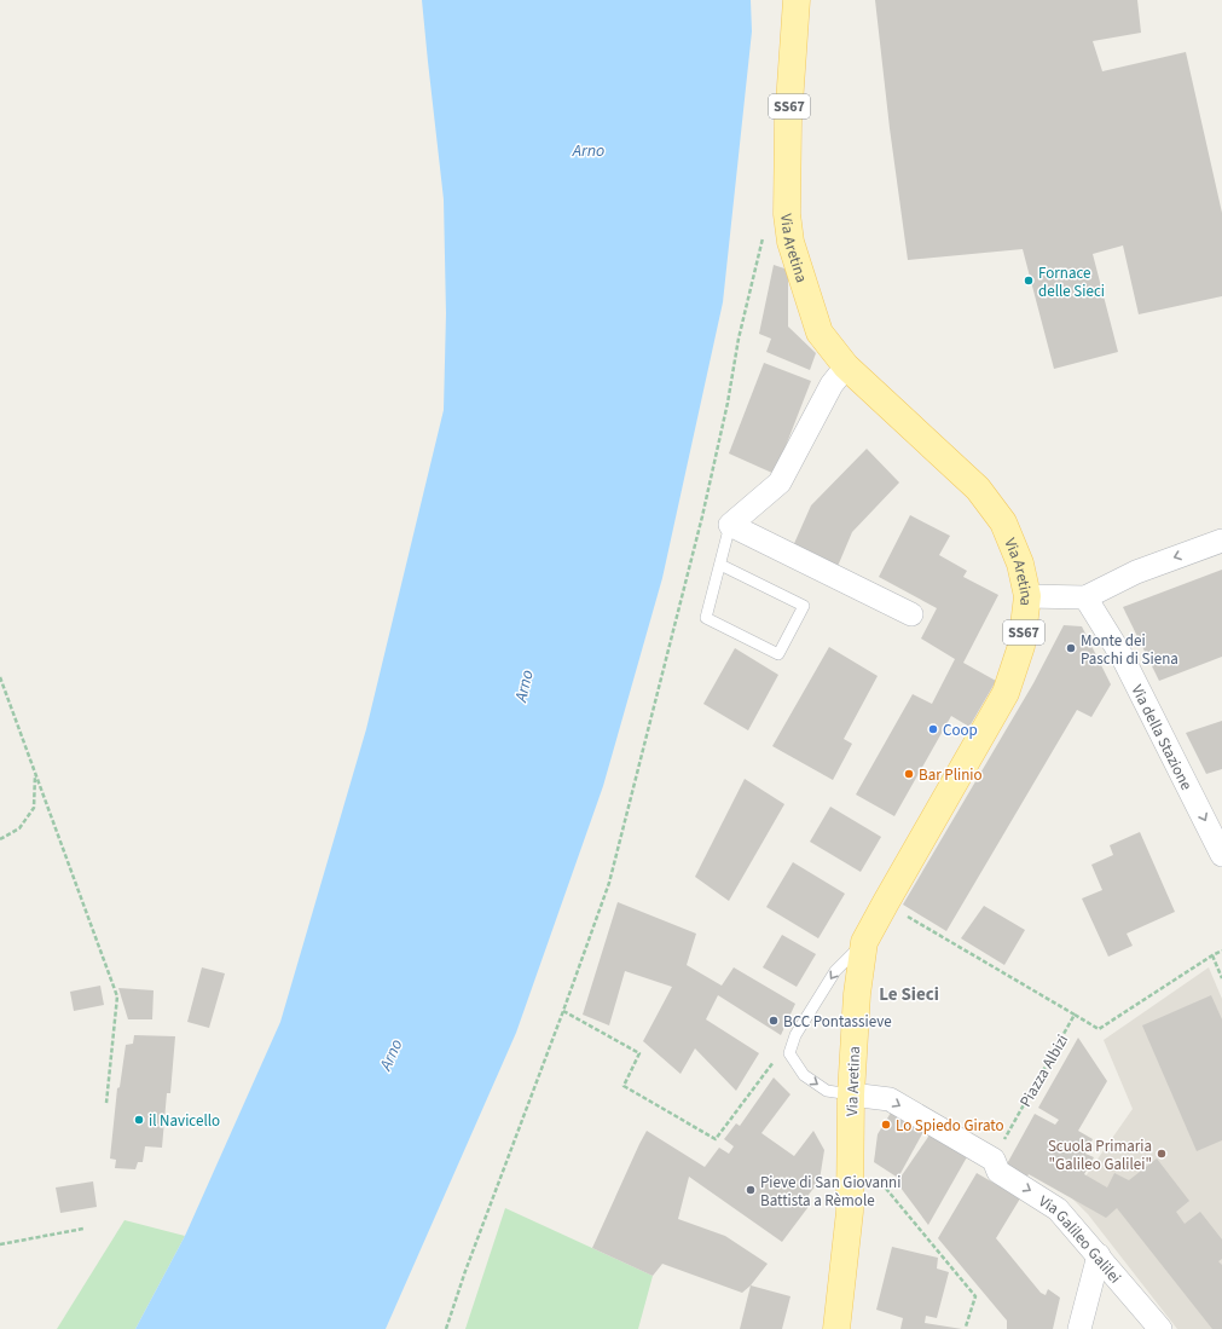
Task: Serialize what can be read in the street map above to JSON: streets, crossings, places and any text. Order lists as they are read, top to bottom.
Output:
{
  "streets": {
    "main road": ["SS67", "Via Aretina"],
    "street": ["Via della Stazione", "Via Galileo Galilei"],
    "path": ["Piazza Albizi"]
  },
  "crossings": [
    ["Piazza Albizi", "Via Galileo Galilei"]
  ],
  "one_way": ["Via della Stazione", "Via Galileo Galilei"],
  "districts": ["Le Sieci"],
  "water": ["Arno"],
  "places": [
    "Fornace delle Sieci",
    "Monte dei Paschi di Siena",
    "Coop",
    "Bar Plinio",
    "BCC Pontassieve",
    "il Navicello",
    "Lo Spiedo Girato",
    "Scuola Primaria \"Galileo Galilei\"",
    "Pieve di San Giovanni Battista a Rèmole"
  ]
}
